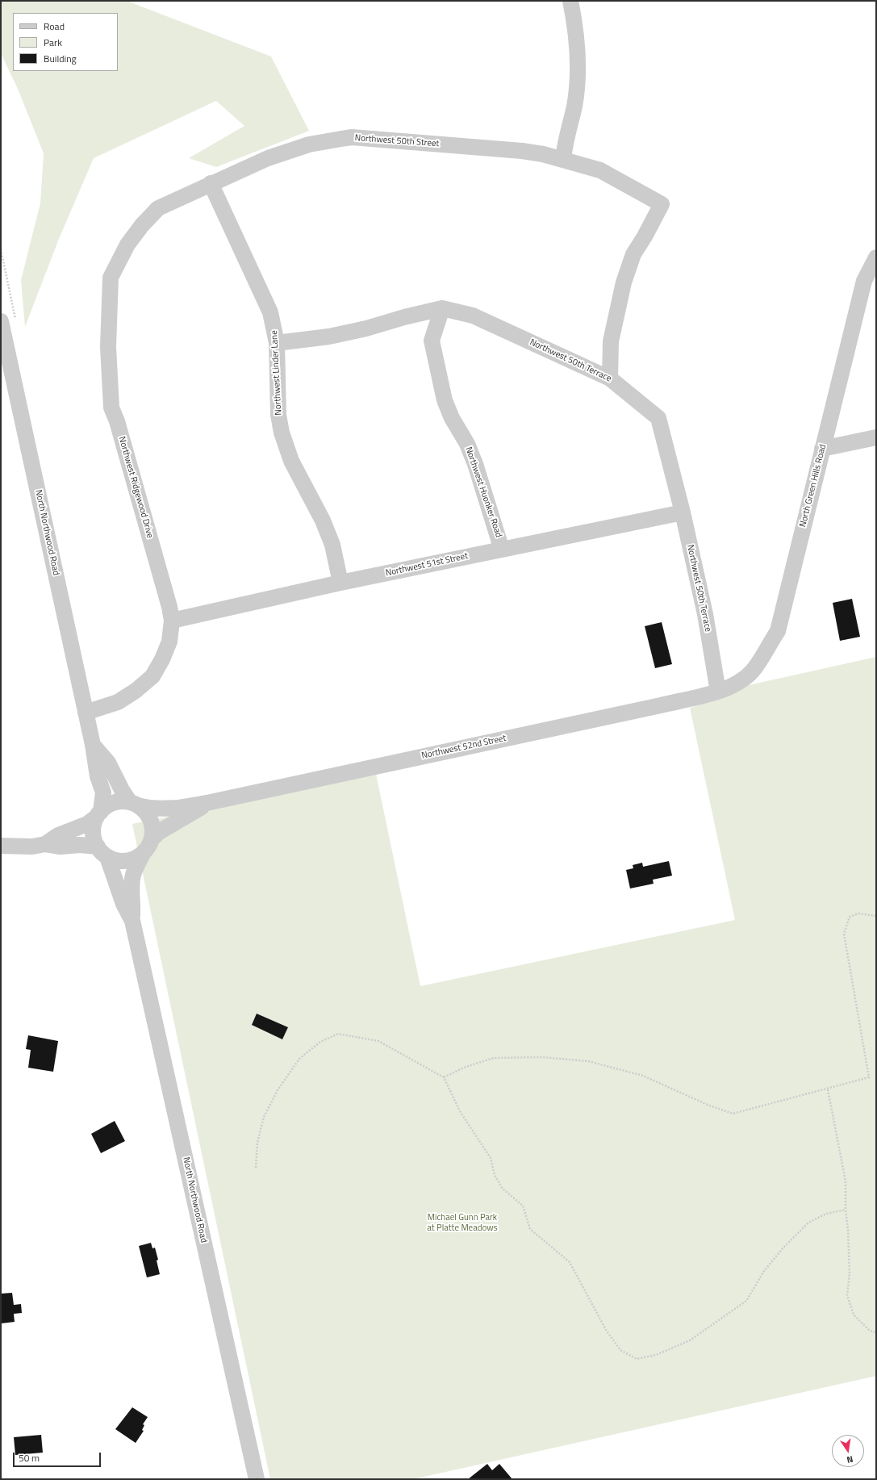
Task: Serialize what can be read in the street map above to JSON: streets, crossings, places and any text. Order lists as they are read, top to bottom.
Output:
{
  "streets": {
    "street": [
      "Northwest 50th Street",
      "Northwest 50th Terrace",
      "Northwest Linder Lane",
      "North Green Hills Road",
      "Northwest Ridgewood Drive",
      "Northwest Huonker Road",
      "North Northwood Road",
      "Northwest 51st Street",
      "Northwest 52nd Street"
    ]
  },
  "crossings": [
    ["Northwest 50th Street", "Northwest 50th Terrace"],
    ["Northwest 50th Street", "Northwest Linder Lane"],
    ["Northwest 50th Street", "Northwest Ridgewood Drive"],
    ["Northwest 50th Terrace", "Northwest Linder Lane"],
    ["Northwest 50th Terrace", "North Green Hills Road"],
    ["Northwest 50th Terrace", "Northwest Huonker Road"],
    ["Northwest 50th Terrace", "Northwest 51st Street"],
    ["Northwest 50th Terrace", "Northwest 52nd Street"],
    ["Northwest Linder Lane", "Northwest 51st Street"],
    ["North Green Hills Road", "Northwest 52nd Street"],
    ["Northwest Ridgewood Drive", "North Northwood Road"],
    ["Northwest Ridgewood Drive", "Northwest 51st Street"],
    ["Northwest Huonker Road", "Northwest 51st Street"],
    ["North Northwood Road", "Northwest 52nd Street"]
  ],
  "parks": ["Michael Gunn Park at Platte Meadows"],
  "legend": ["Road", "Park", "Building"],
  "scale_bar": "50 m",
  "north": "bottom"
}
